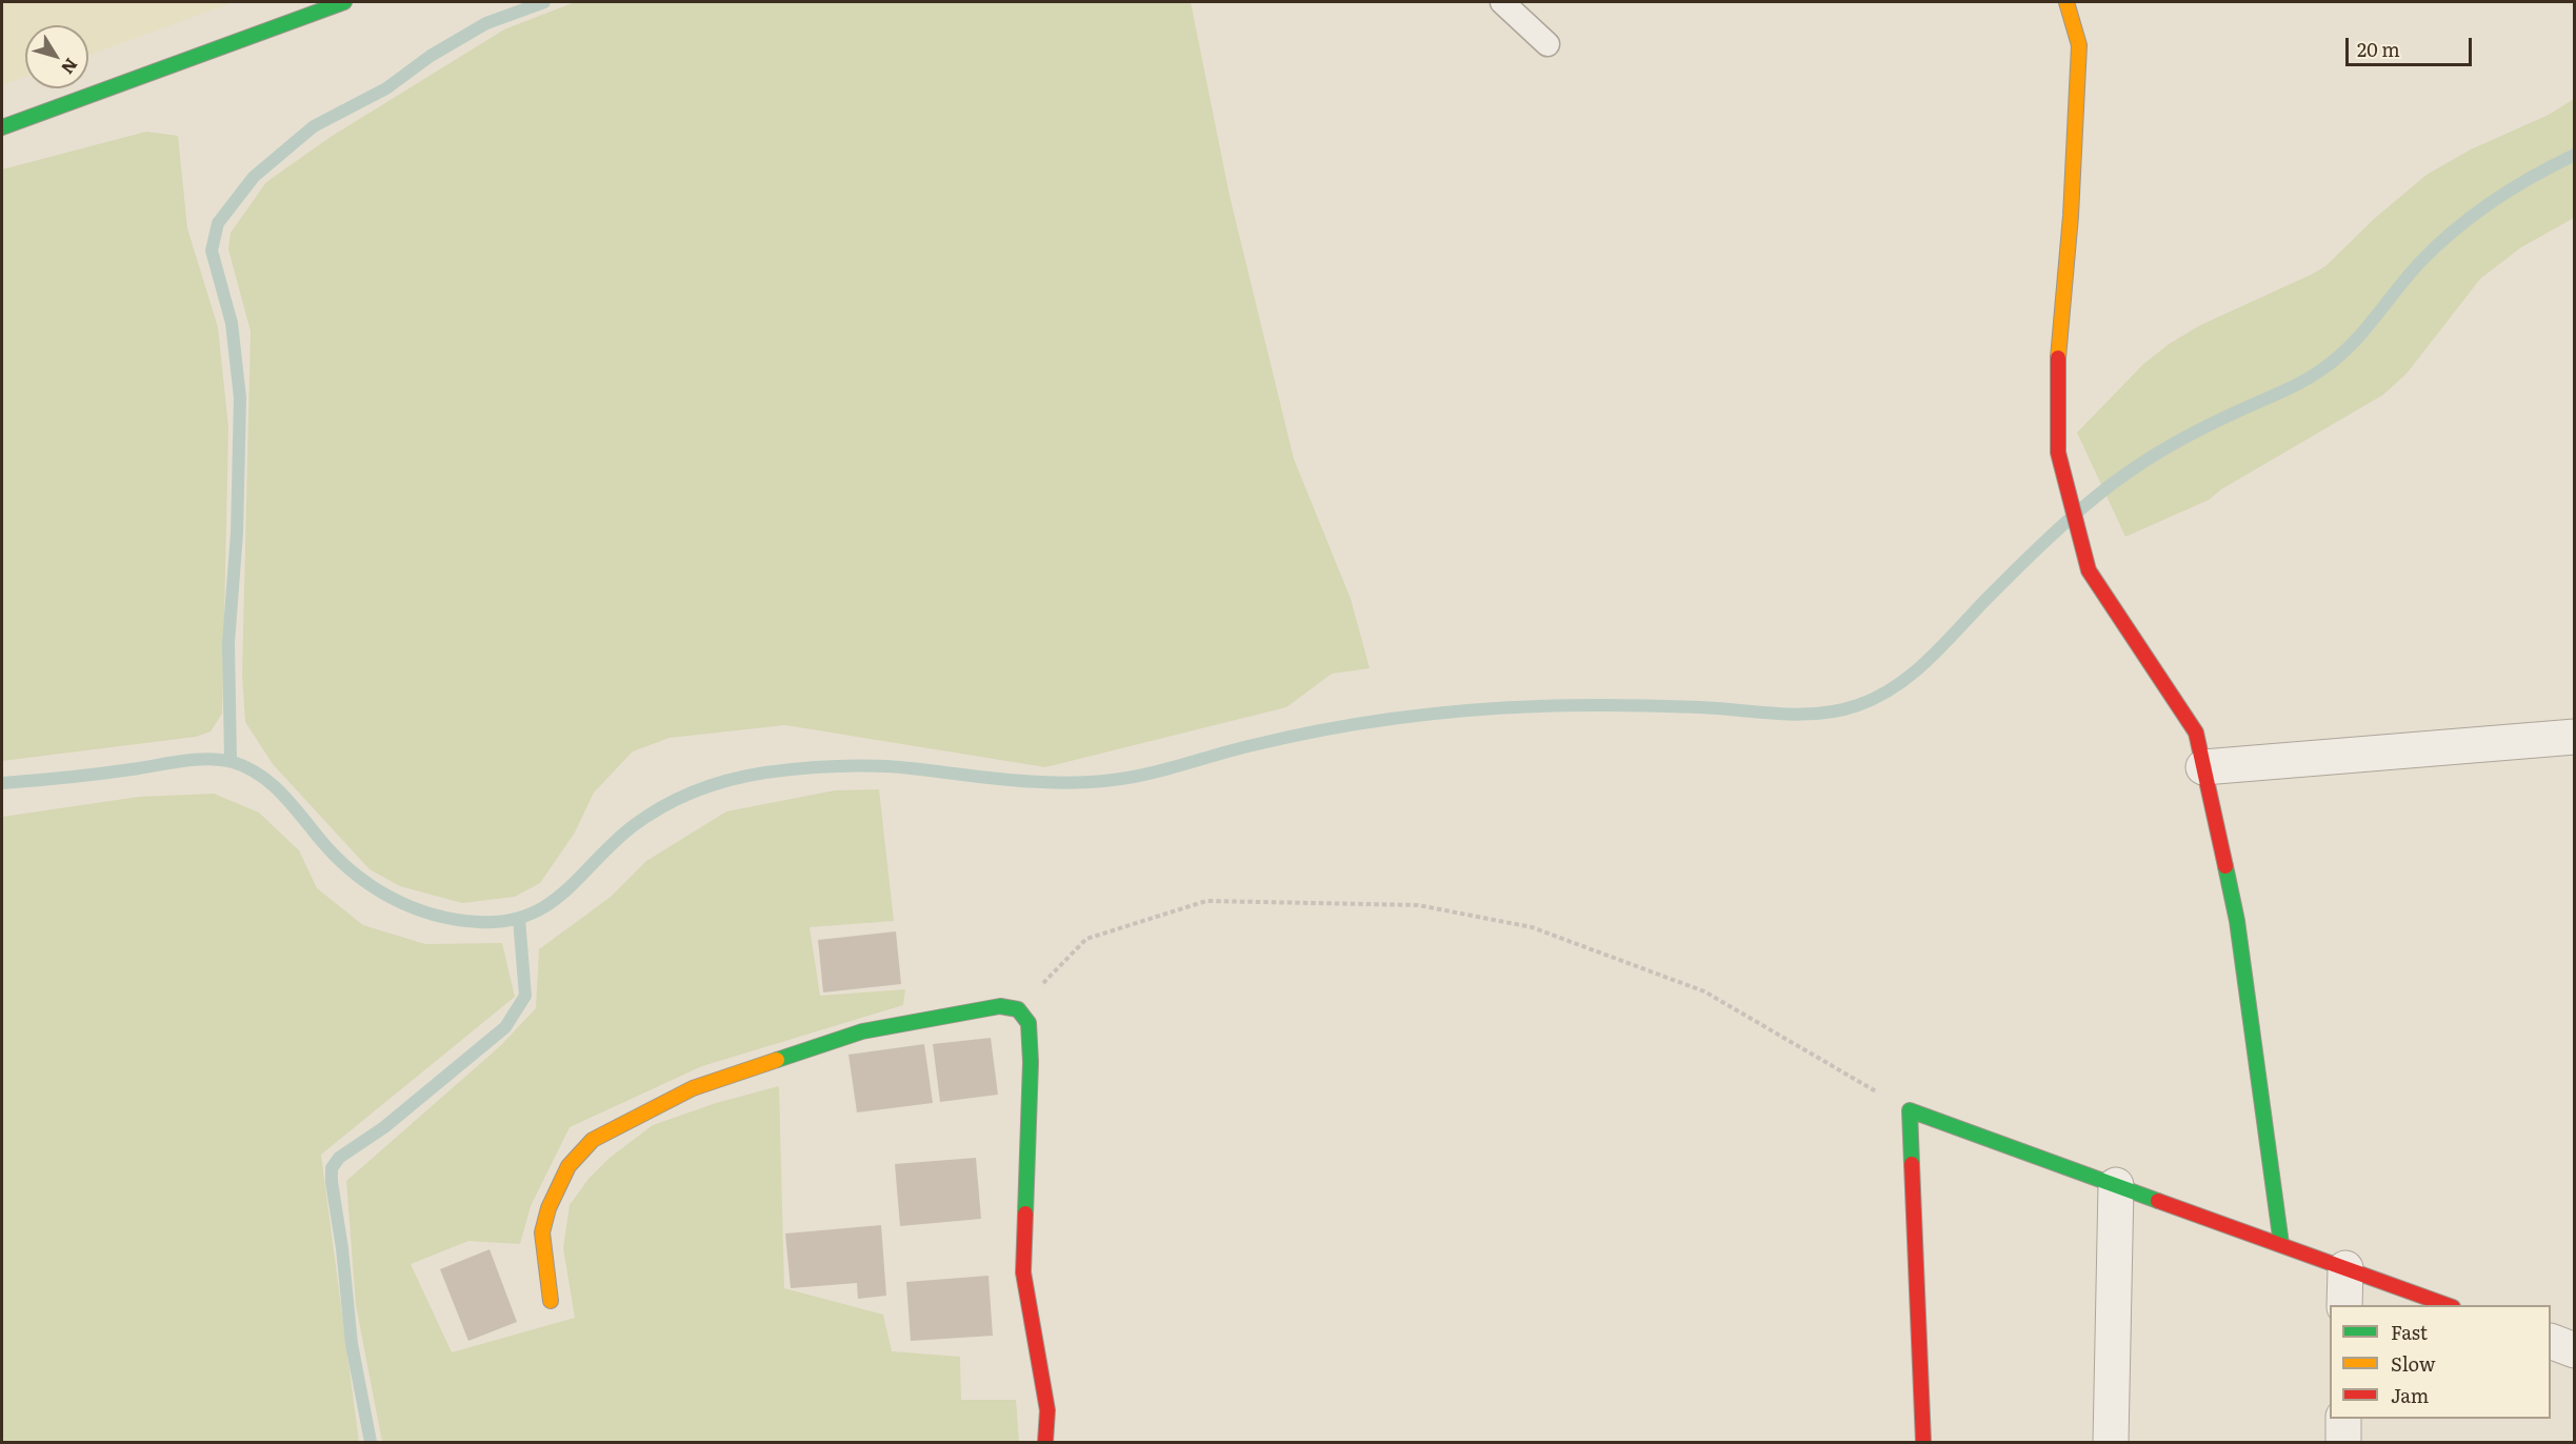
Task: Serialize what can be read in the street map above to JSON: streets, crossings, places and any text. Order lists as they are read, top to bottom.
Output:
{
  "legend": ["Fast", "Slow", "Jam"],
  "scale_bar": "20 m",
  "north": "bottom right"
}
